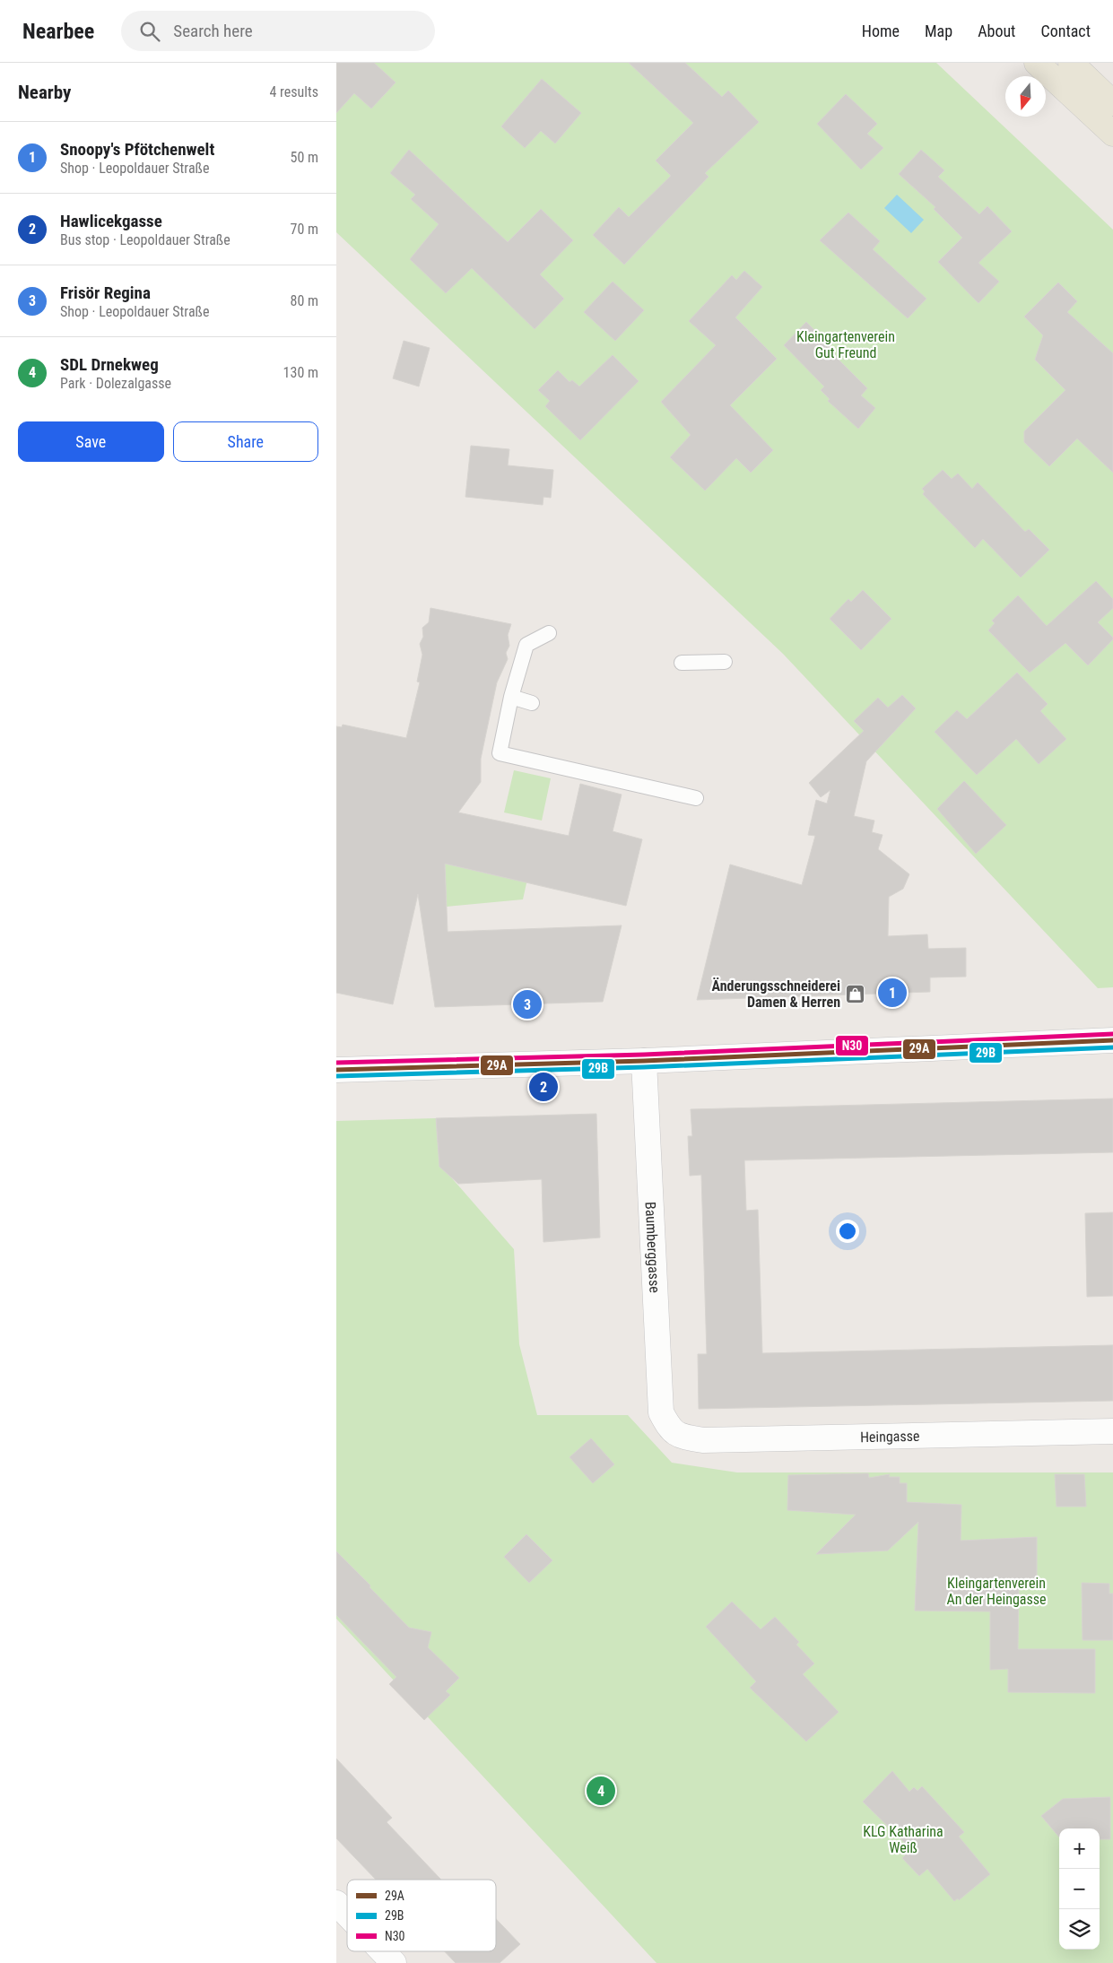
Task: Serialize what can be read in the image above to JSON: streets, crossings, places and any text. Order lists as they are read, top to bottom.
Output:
{
  "streets": {
    "street": ["Baumberggasse", "Heingasse"]
  },
  "crossings": [
    ["Baumberggasse", "Heingasse"]
  ],
  "parks": ["Kleingartenverein Gut Freund", "Kleingartenverein An der Heingasse", "KLG Katharina Weiß"],
  "places": {
    "shop": ["Änderungsschneiderei Damen & Herren"]
  },
  "lines": ["transit line N30", "transit line 29A", "transit line 29B"],
  "legend": ["29A", "29B", "N30"],
  "north": "bottom",
  "page": {
    "header": "Nearbee",
    "search": "Search here",
    "nav": [
      "Home",
      "Map",
      "About",
      "Contact"
    ],
    "heading": ["Nearby", "4 results"],
    "list": [
      {
        "mark": "1",
        "name": "Snoopy's Pfötchenwelt",
        "note": "Shop · Leopoldauer Straße",
        "value": "50 m"
      },
      {
        "mark": "2",
        "name": "Hawlicekgasse",
        "note": "Bus stop · Leopoldauer Straße",
        "value": "70 m"
      },
      {
        "mark": "3",
        "name": "Frisör Regina",
        "note": "Shop · Leopoldauer Straße",
        "value": "80 m"
      },
      {
        "mark": "4",
        "name": "SDL Drnekweg",
        "note": "Park · Dolezalgasse",
        "value": "130 m"
      }
    ],
    "buttons": ["Save", "Share"],
    "pins": [
      "1",
      "3",
      "2",
      "4"
    ],
    "map_buttons": ["+", "−"]
  }
}
